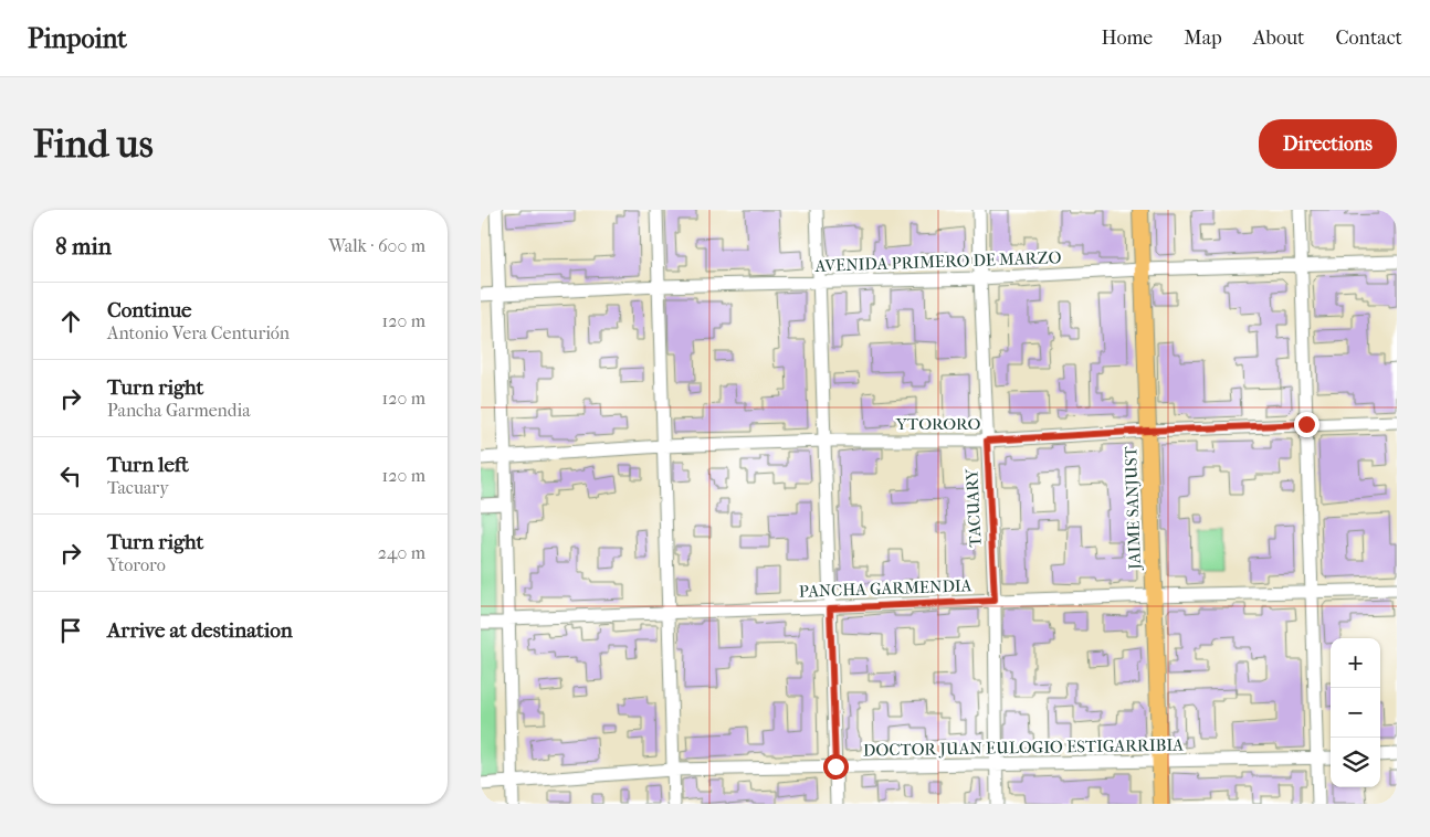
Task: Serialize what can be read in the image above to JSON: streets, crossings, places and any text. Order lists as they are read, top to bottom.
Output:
{
  "streets": {
    "main road": ["JAIME SANJUST"],
    "street": [
      "AVENIDA PRIMERO DE MARZO",
      "YTORORO",
      "TACUARY",
      "PANCHA GARMENDIA",
      "DOCTOR JUAN EULOGIO ESTIGARRIBIA"
    ]
  },
  "crossings": [
    ["AVENIDA PRIMERO DE MARZO", "TACUARY"],
    ["AVENIDA PRIMERO DE MARZO", "JAIME SANJUST"],
    ["YTORORO", "TACUARY"],
    ["YTORORO", "JAIME SANJUST"],
    ["TACUARY", "PANCHA GARMENDIA"],
    ["TACUARY", "DOCTOR JUAN EULOGIO ESTIGARRIBIA"],
    ["JAIME SANJUST", "PANCHA GARMENDIA"],
    ["JAIME SANJUST", "DOCTOR JUAN EULOGIO ESTIGARRIBIA"]
  ],
  "page": {
    "header": "Pinpoint",
    "nav": [
      "Home",
      "Map",
      "About",
      "Contact"
    ],
    "buttons": "Directions",
    "title": "Find us",
    "heading": ["8 min", "Walk · 600 m"],
    "list": [
      ["Continue", "Antonio Vera Centurión", "120 m"],
      ["Turn right", "Pancha Garmendia", "120 m"],
      ["Turn left", "Tacuary", "120 m"],
      ["Turn right", "Ytororo", "240 m"],
      "Arrive at destination"
    ],
    "map_buttons": ["+", "−"]
  }
}
